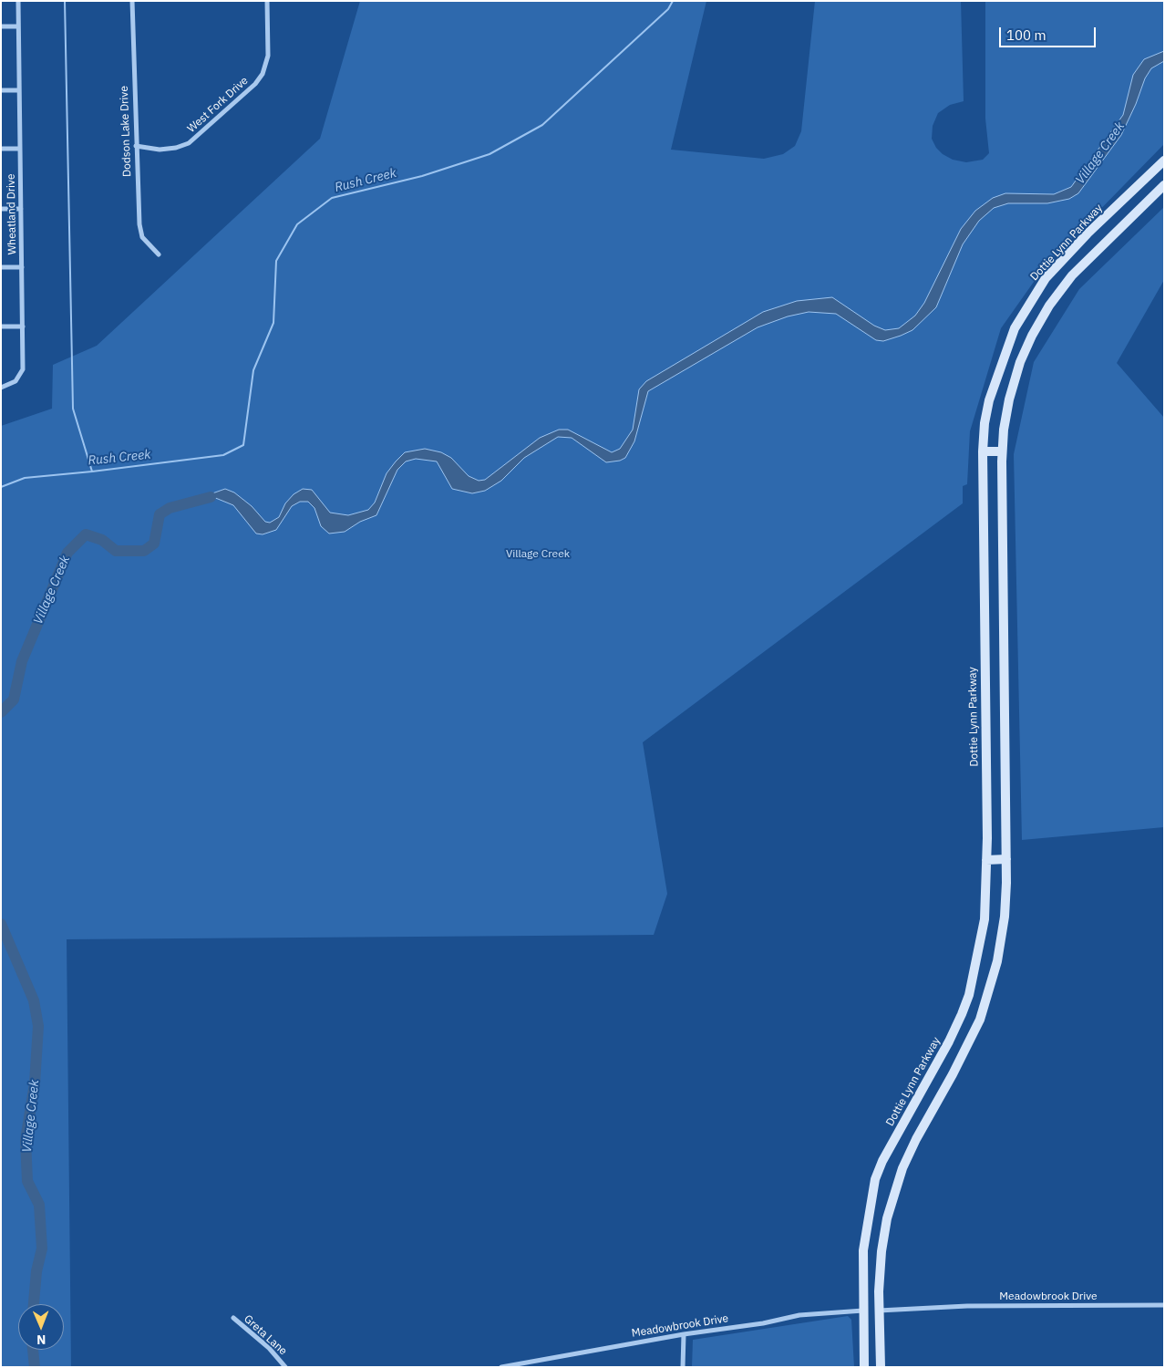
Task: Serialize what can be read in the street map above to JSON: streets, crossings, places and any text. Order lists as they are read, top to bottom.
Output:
{
  "streets": {
    "main road": ["Dottie Lynn Parkway"],
    "street": [
      "West Fork Drive",
      "Dodson Lake Drive",
      "Wheatland Drive",
      "Meadowbrook Drive",
      "Greta Lane"
    ]
  },
  "crossings": [
    ["West Fork Drive", "Dodson Lake Drive"],
    ["Dottie Lynn Parkway", "Meadowbrook Drive"]
  ],
  "water": ["Village Creek", "Rush Creek"],
  "parks": ["Village Creek"],
  "scale_bar": "100 m",
  "north": "bottom"
}
